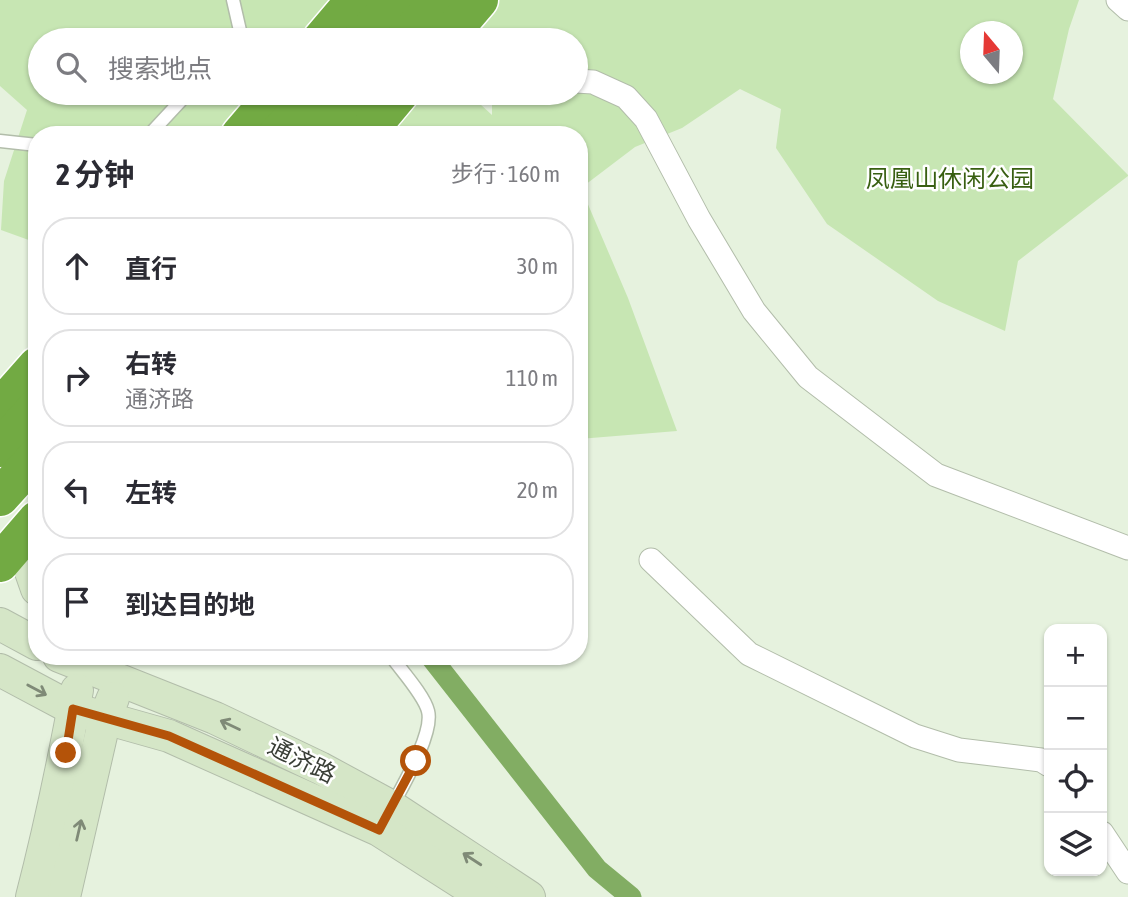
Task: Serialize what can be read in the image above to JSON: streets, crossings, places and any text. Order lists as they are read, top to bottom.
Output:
{
  "streets": {
    "street": ["通济路"]
  },
  "parks": ["凤凰山休闲公园"],
  "north": "top",
  "page": {
    "search": "搜索地点",
    "heading": ["2 分钟", "步行 · 160 m"],
    "list": [
      ["直行", "30 m"],
      ["右转", "通济路", "110 m"],
      ["左转", "20 m"],
      "到达目的地"
    ],
    "map_buttons": ["+", "−"]
  }
}
